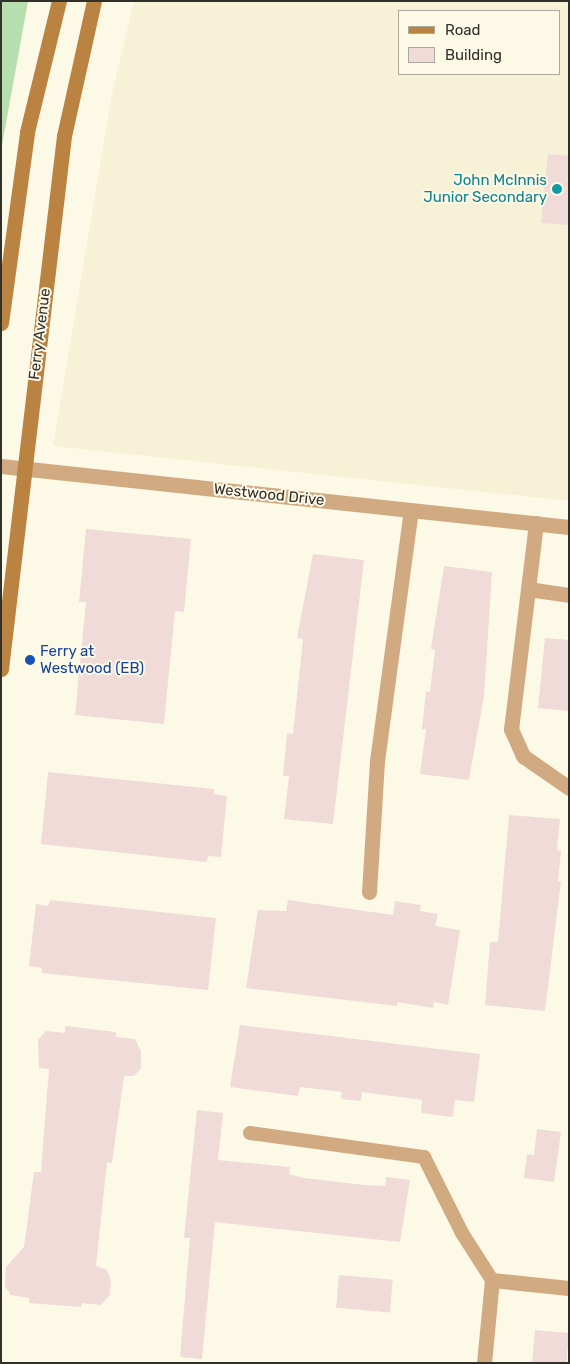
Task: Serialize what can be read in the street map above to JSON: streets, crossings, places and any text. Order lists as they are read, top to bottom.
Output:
{
  "streets": {
    "main road": ["Ferry Avenue"],
    "street": ["Westwood Drive"]
  },
  "crossings": [
    ["Ferry Avenue", "Westwood Drive"]
  ],
  "places": ["John McInnis Junior Secondary", "Ferry at Westwood (EB)"],
  "legend": ["Road", "Building"]
}
